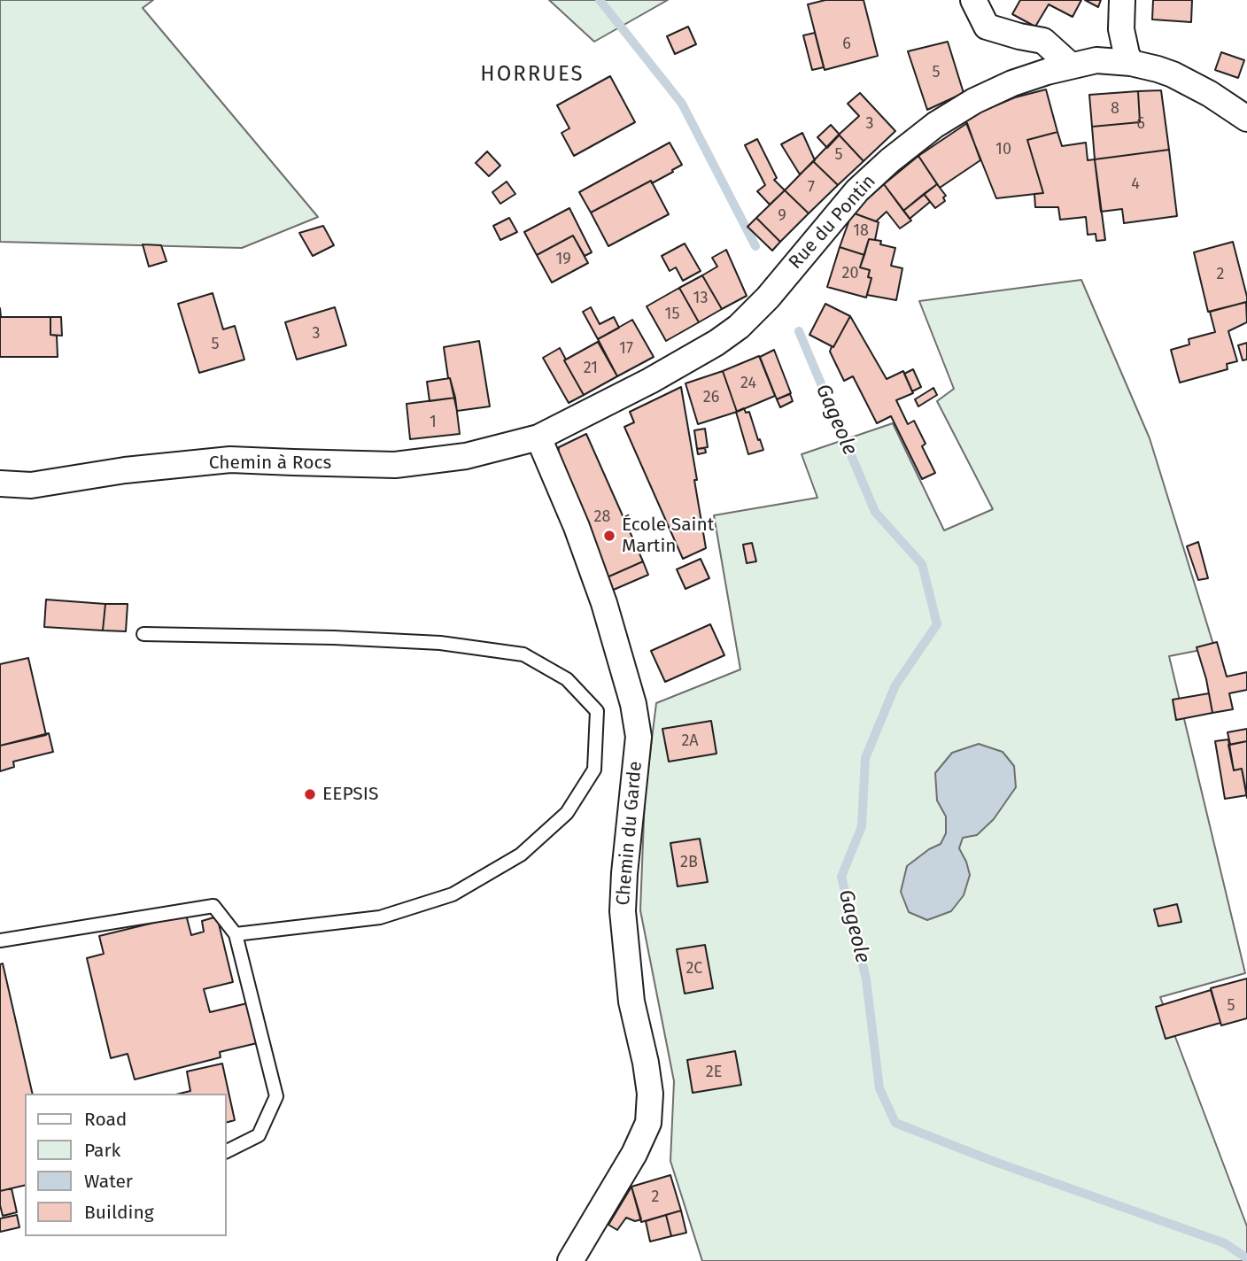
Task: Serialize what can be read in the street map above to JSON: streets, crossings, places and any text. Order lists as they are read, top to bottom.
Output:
{
  "streets": {
    "street": ["Rue du Pontin", "Chemin à Rocs", "Chemin du Garde"]
  },
  "crossings": [
    ["Rue du Pontin", "Chemin à Rocs"],
    ["Rue du Pontin", "Chemin du Garde"],
    ["Chemin à Rocs", "Chemin du Garde"]
  ],
  "districts": ["HORRUES"],
  "water": ["Gageole"],
  "places": ["École Saint Martin", "EEPSIS"],
  "house_numbers": [
    "6",
    "5",
    "8",
    "3",
    "6",
    "10",
    "5",
    "4",
    "7",
    "9",
    "18",
    "19",
    "20",
    "2",
    "13",
    "15",
    "3",
    "5",
    "17",
    "21",
    "24",
    "26",
    "1",
    "28",
    "2A",
    "2B",
    "2C",
    "5",
    "2E",
    "2"
  ],
  "legend": [
    "Road",
    "Park",
    "Water",
    "Building"
  ]
}
